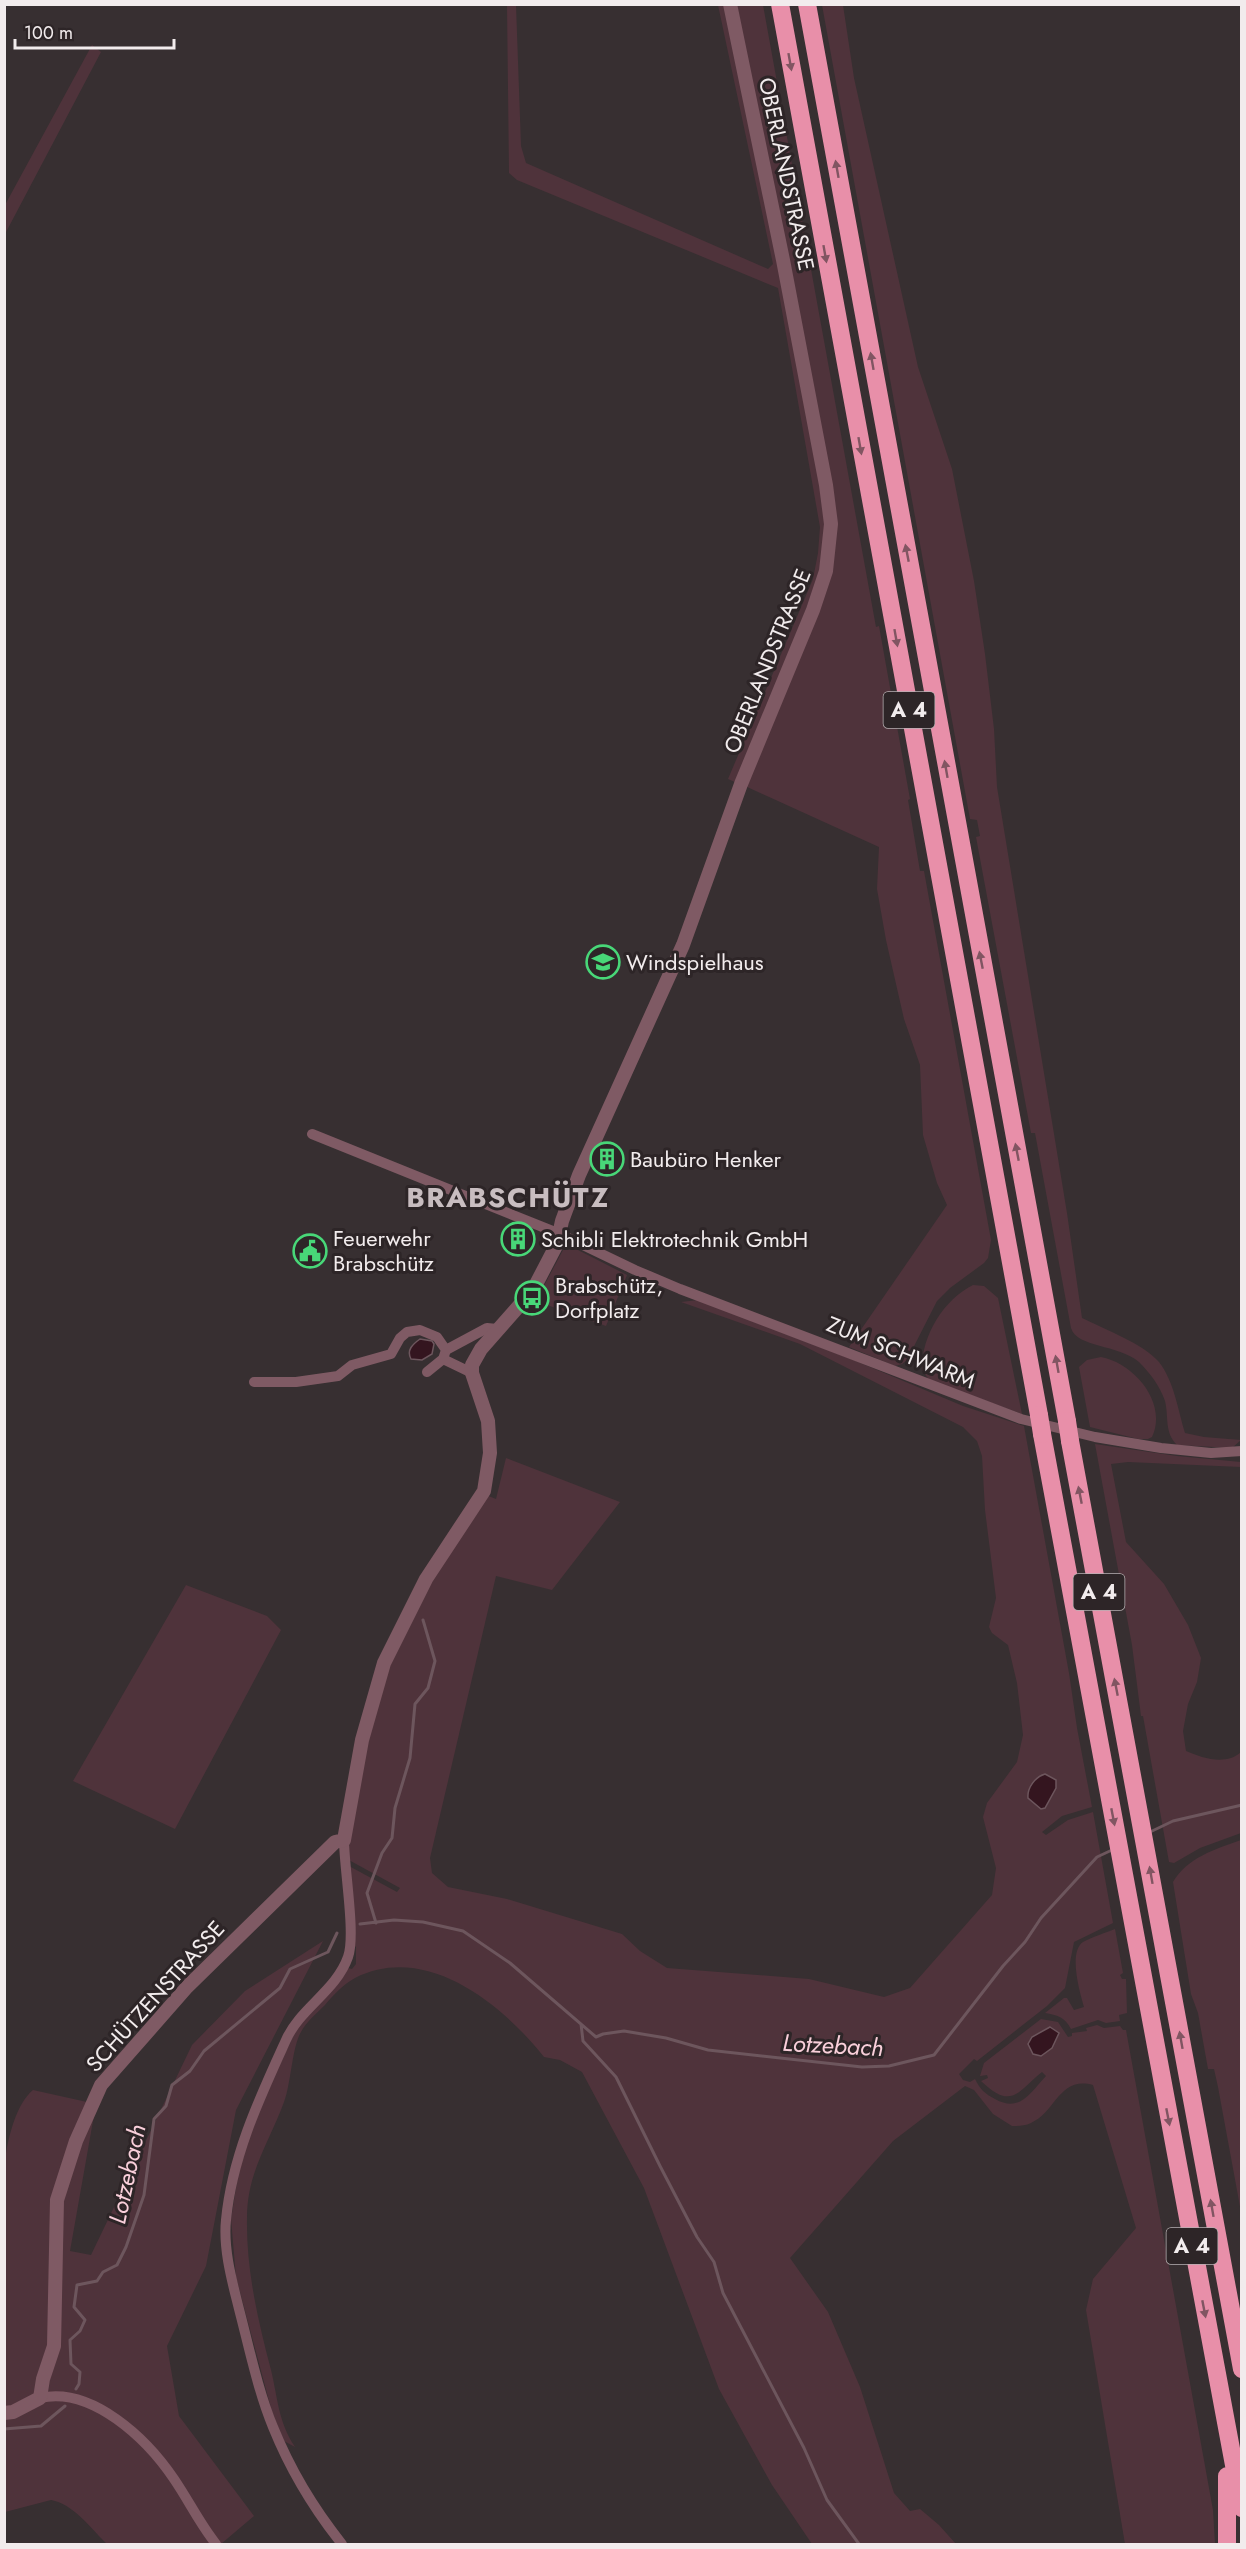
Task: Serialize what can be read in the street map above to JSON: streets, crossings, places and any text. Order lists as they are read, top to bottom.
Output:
{
  "streets": {
    "highway": ["A 4"],
    "street": ["OBERLANDSTRASSE", "ZUM SCHWARM", "SCHÜTZENSTRASSE"]
  },
  "crossings": [
    ["OBERLANDSTRASSE", "ZUM SCHWARM"]
  ],
  "districts": ["BRABSCHÜTZ"],
  "water": ["Lotzebach"],
  "places": {
    "school or university": ["Windspielhaus"],
    "building": ["Baubüro Henker", "Schibli Elektrotechnik GmbH"],
    "public building": ["Feuerwehr Brabschütz"],
    "bus stop": ["Brabschütz, Dorfplatz"]
  },
  "scale_bar": "100 m"
}
